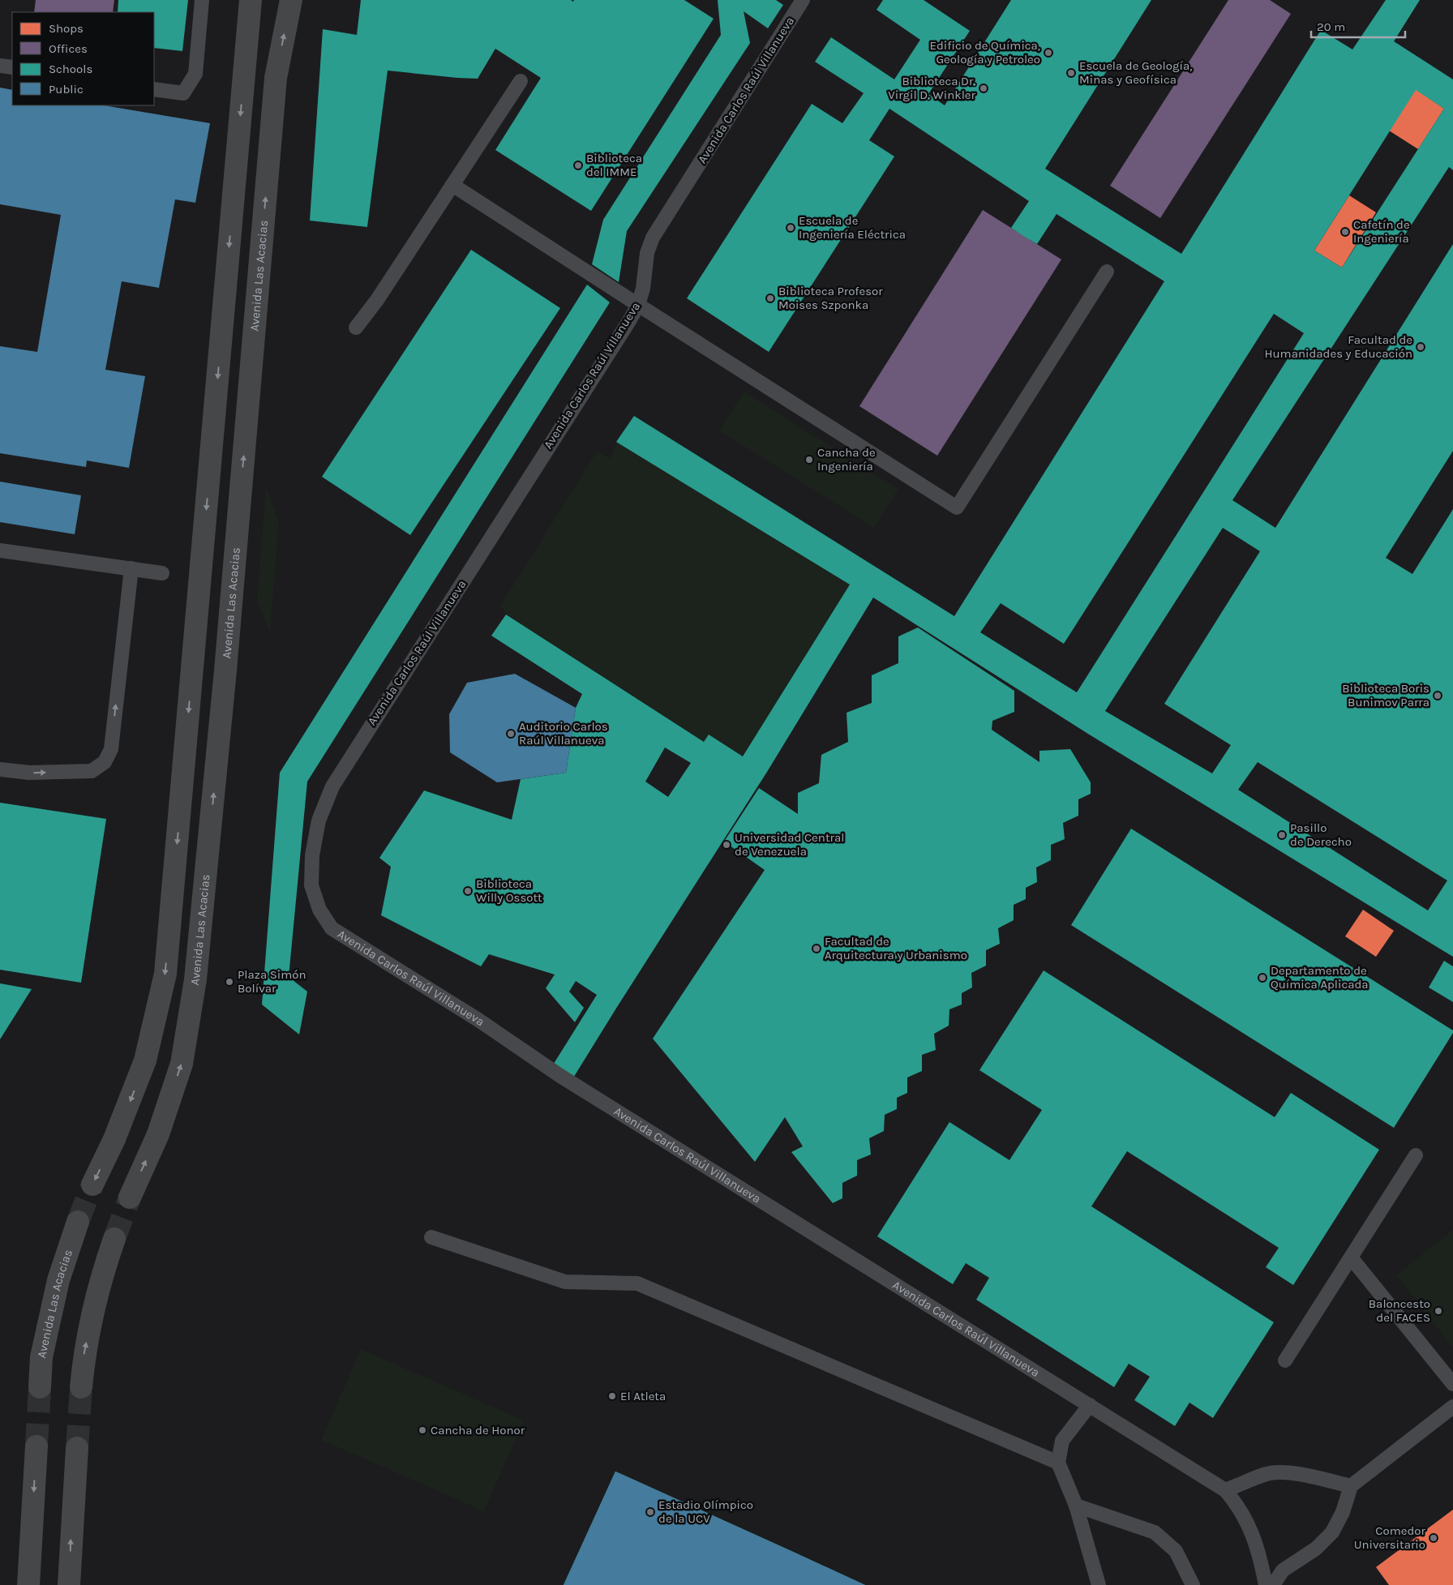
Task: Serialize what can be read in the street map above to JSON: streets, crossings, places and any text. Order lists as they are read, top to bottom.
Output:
{
  "streets": {
    "main road": ["Avenida Las Acacias"],
    "lane": ["Avenida Carlos Raúl Villanueva"]
  },
  "places": [
    "Edificio de Química, Geología y Petroleo",
    "Escuela de Geología, Minas y Geofísica",
    "Biblioteca Dr. Virgil D. Winkler",
    "Biblioteca del IMME",
    "Escuela de Ingeniería Eléctrica",
    "Cafetín de Ingeniería",
    "Biblioteca Profesor Moises Szponka",
    "Facultad de Humanidades y Educación",
    "Cancha de Ingeniería",
    "Biblioteca Boris Bunimov Parra",
    "Auditorio Carlos Raúl Villanueva",
    "Pasillo de Derecho",
    "Universidad Central de Venezuela",
    "Biblioteca Willy Ossott",
    "Facultad de Arquitectura y Urbanismo",
    "Departamento de Química Aplicada",
    "Plaza Simón Bolívar",
    "Baloncesto del FACES",
    "El Atleta",
    "Cancha de Honor",
    "Estadio Olímpico de la UCV",
    "Comedor Universitario"
  ],
  "legend": [
    "Shops",
    "Offices",
    "Schools",
    "Public"
  ],
  "scale_bar": "20 m"
}
